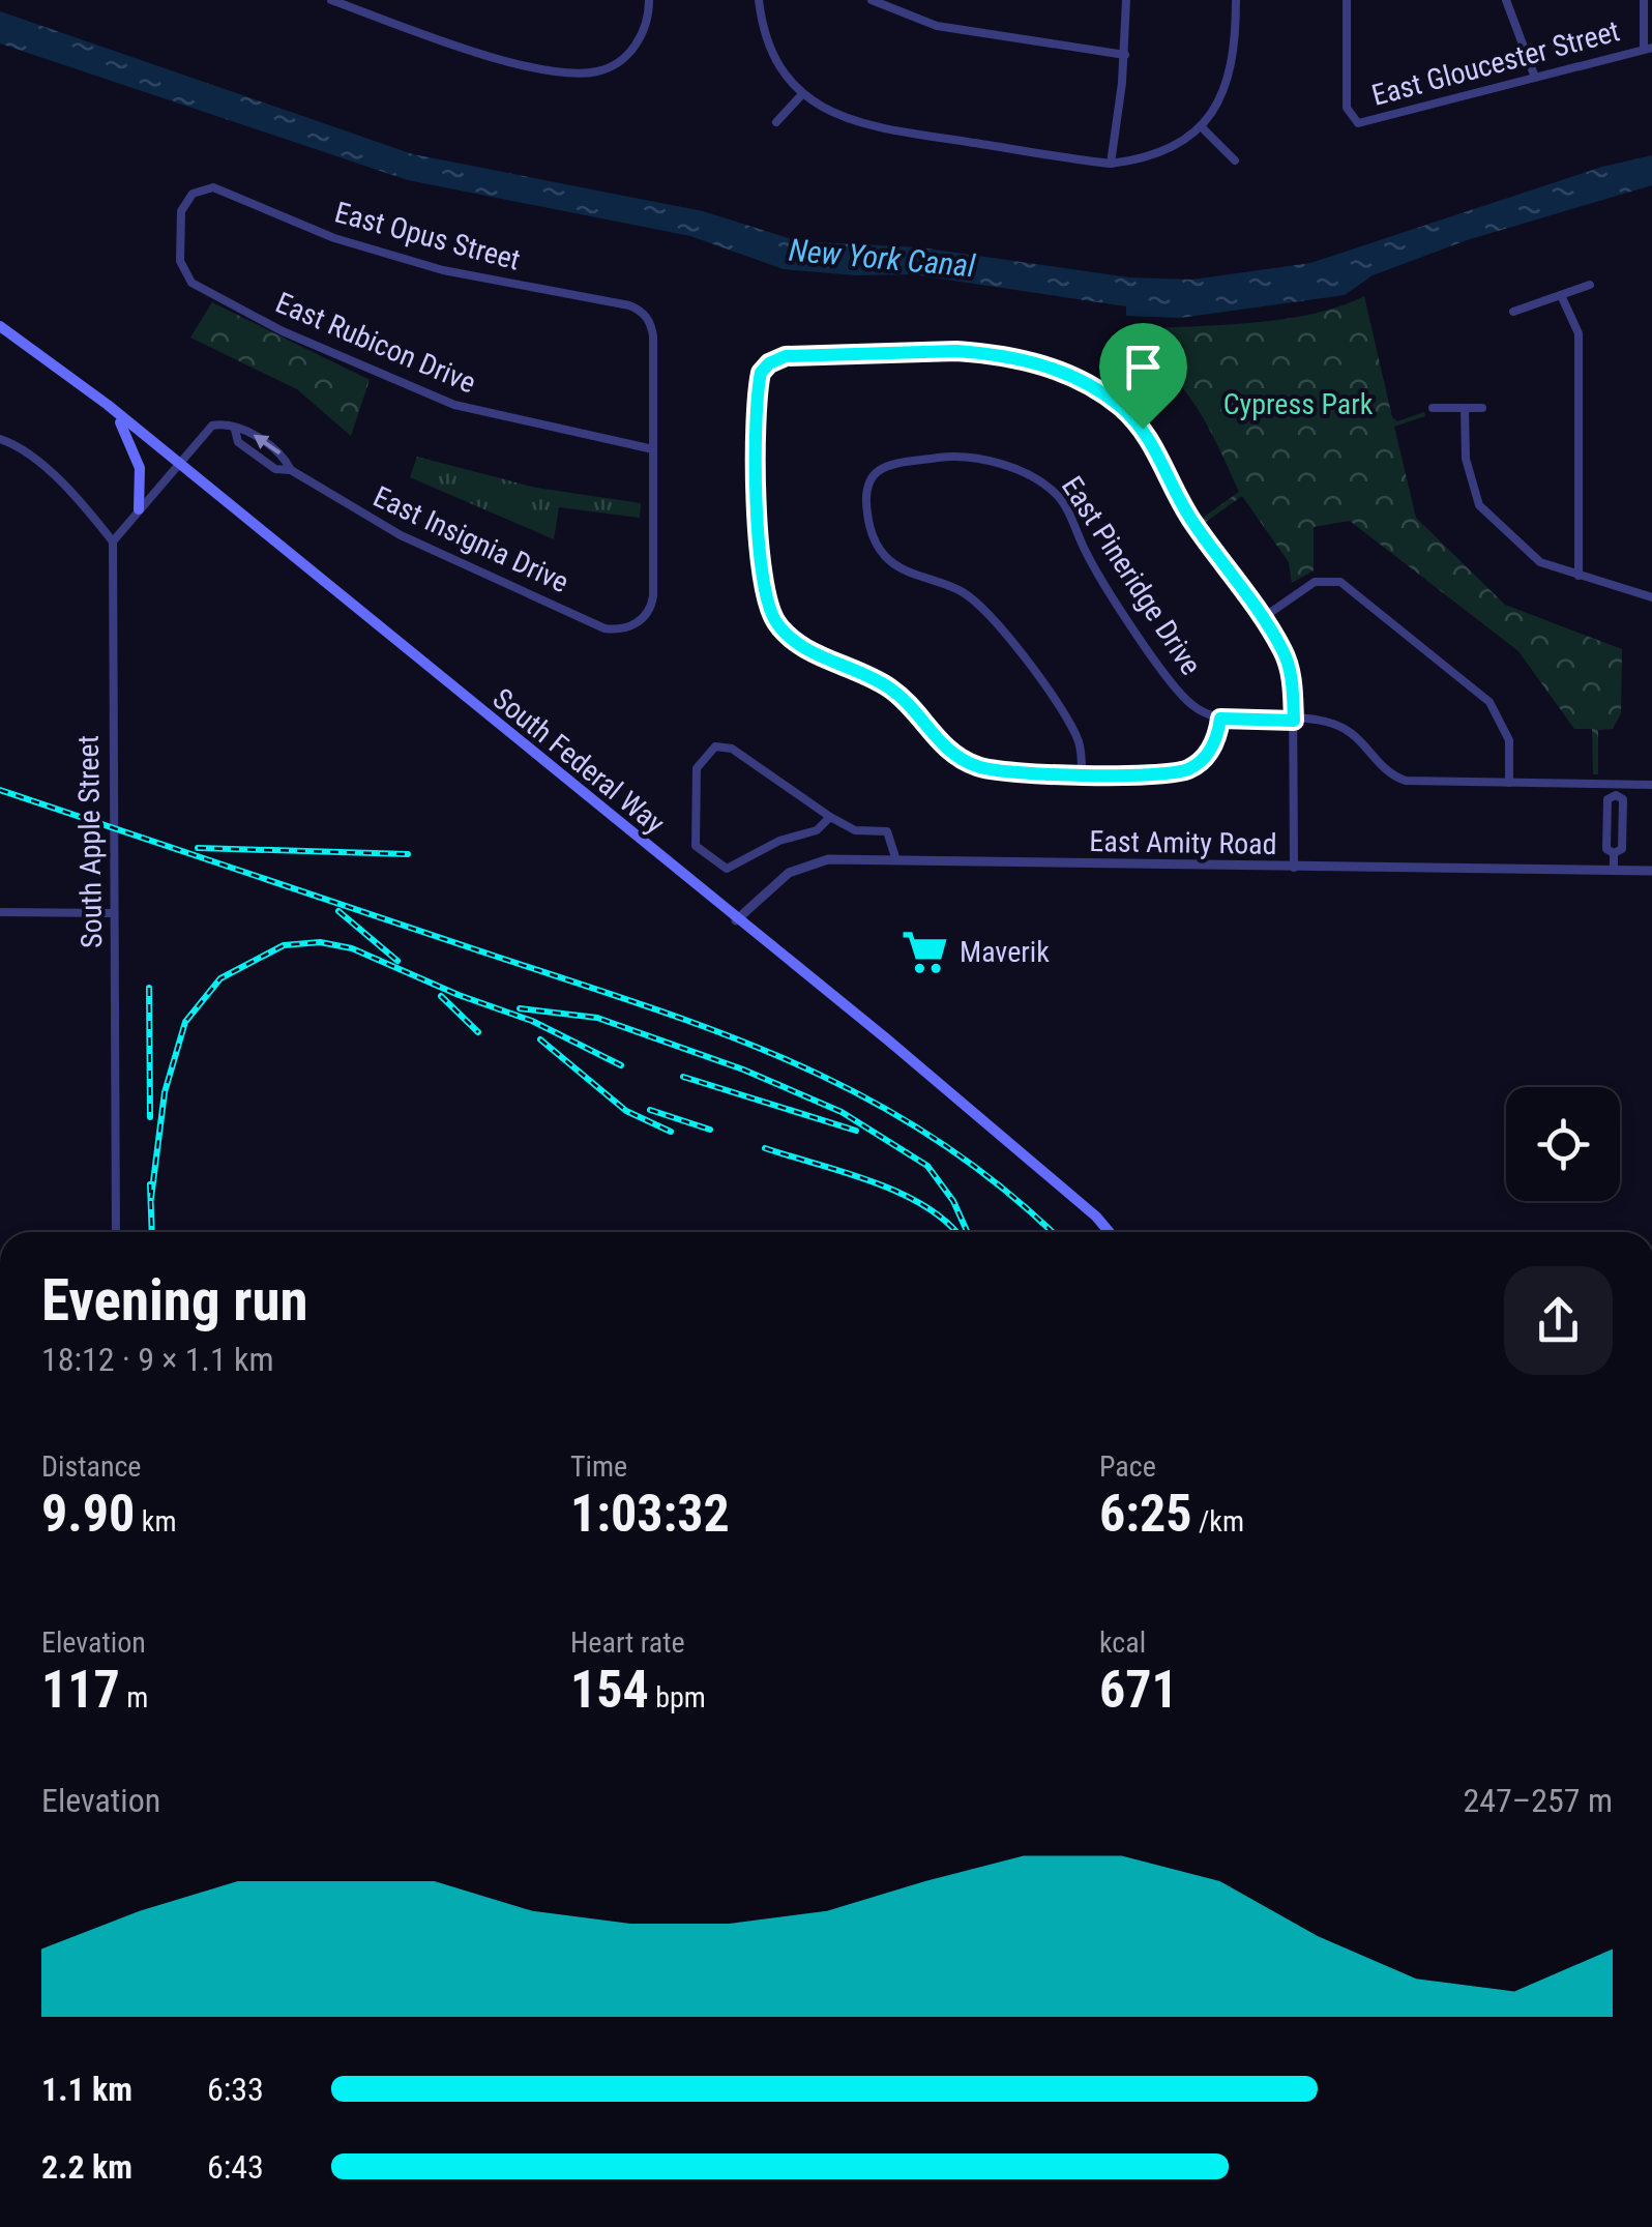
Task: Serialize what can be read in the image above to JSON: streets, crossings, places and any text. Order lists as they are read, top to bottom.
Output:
{
  "streets": {
    "main road": ["South Federal Way"],
    "street": [
      "East Gloucester Street",
      "East Opus Street",
      "East Rubicon Drive",
      "East Insignia Drive",
      "East Pineridge Drive",
      "South Apple Street",
      "East Amity Road"
    ]
  },
  "crossings": [
    ["East Opus Street", "East Rubicon Drive"],
    ["East Opus Street", "East Insignia Drive"],
    ["East Rubicon Drive", "East Insignia Drive"],
    ["South Federal Way", "East Amity Road"]
  ],
  "water": ["New York Canal"],
  "parks": ["Cypress Park"],
  "places": {
    "supermarket": ["Maverik"]
  },
  "page": {
    "heading": ["Evening run", "18:12 · 9 × 1.1 km"],
    "stats": [
      ["Distance", "9.90 km"],
      ["Time", "1:03:32"],
      ["Pace", "6:25 /km"],
      ["Elevation", "117 m"],
      ["Heart rate", "154 bpm"],
      ["kcal", "671"]
    ],
    "chart": ["Elevation", "247–257 m"],
    "list": [
      {
        "name": "1.1 km",
        "note": "6:33"
      },
      {
        "name": "2.2 km",
        "note": "6:43"
      }
    ]
  }
}
